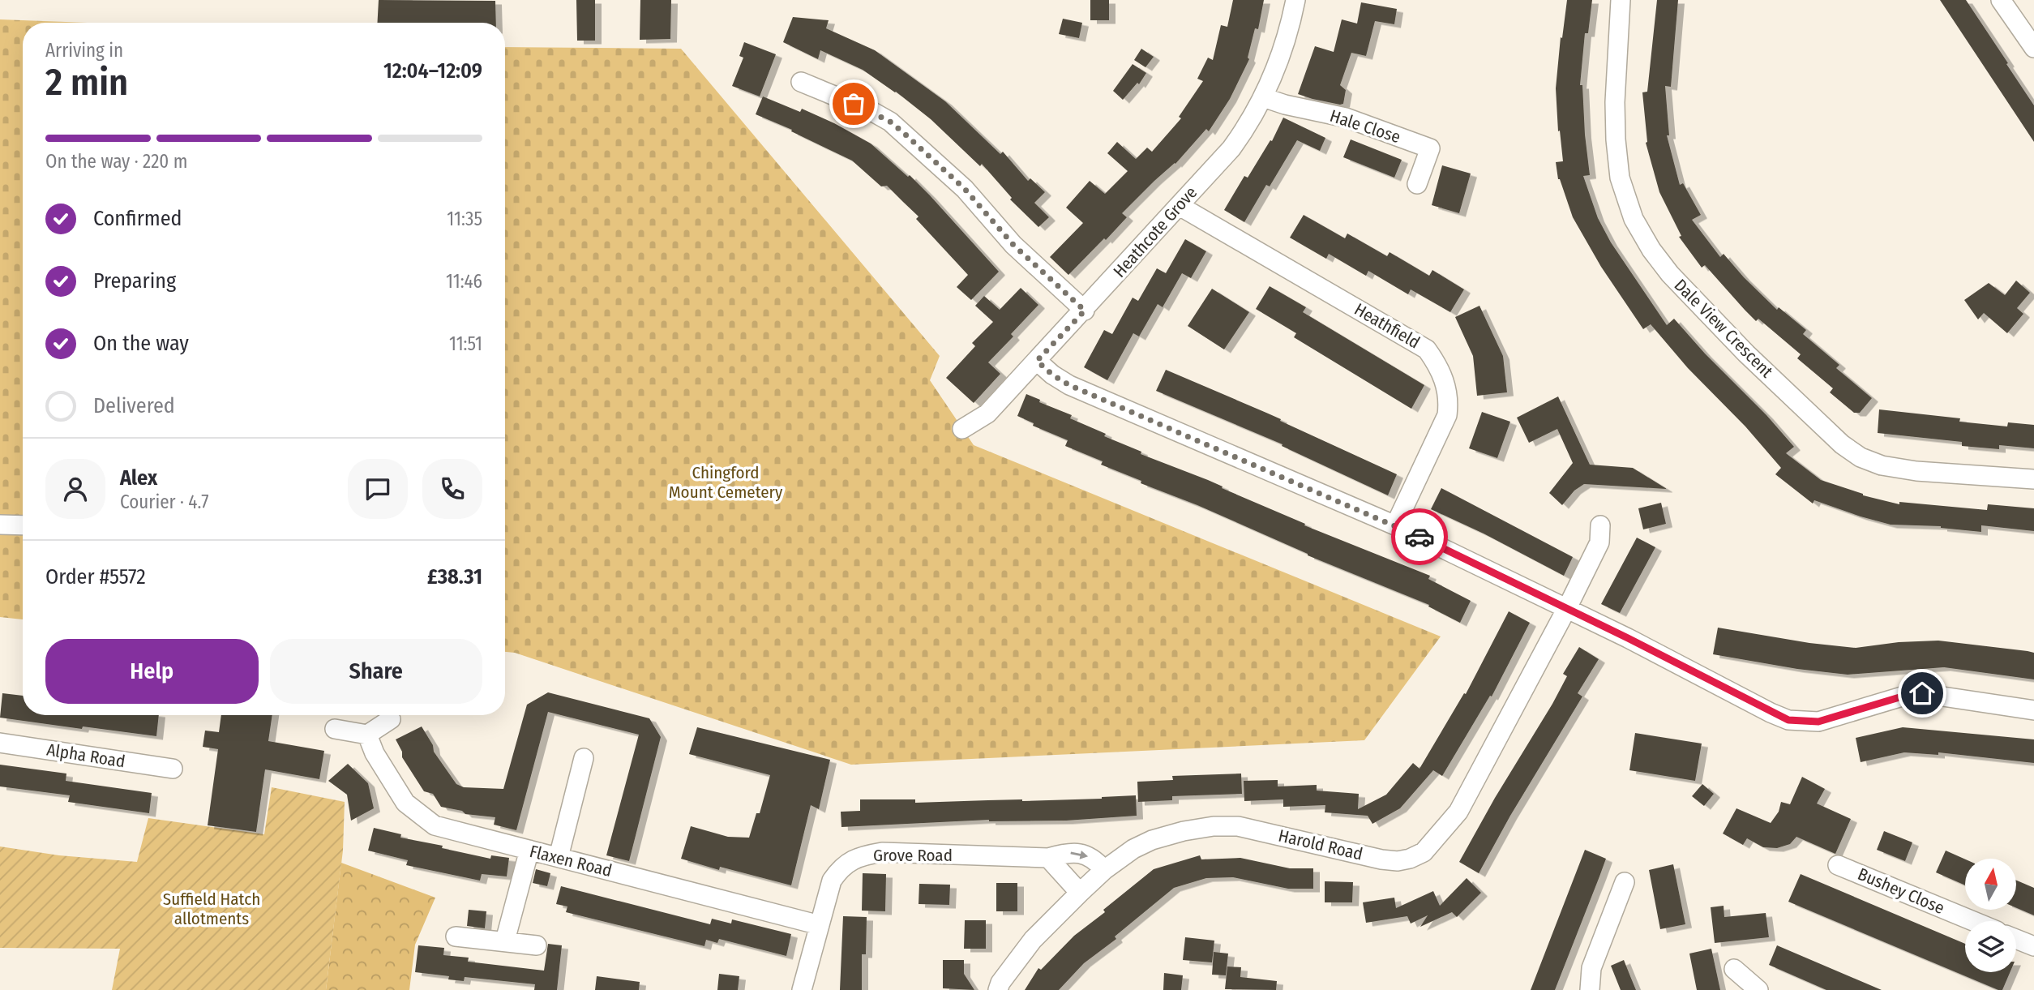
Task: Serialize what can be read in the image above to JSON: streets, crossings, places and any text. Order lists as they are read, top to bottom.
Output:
{
  "streets": {
    "street": [
      "Hale Close",
      "Heathcote Grove",
      "Heathfield",
      "Dale View Crescent",
      "Alpha Road",
      "Harold Road",
      "Grove Road",
      "Flaxen Road",
      "Bushey Close"
    ]
  },
  "crossings": [
    ["Hale Close", "Heathcote Grove"],
    ["Heathcote Grove", "Heathfield"],
    ["Harold Road", "Grove Road"],
    ["Grove Road", "Flaxen Road"]
  ],
  "parks": ["Chingford Mount Cemetery", "Suffield Hatch allotments"],
  "north": "top",
  "page": {
    "heading": ["2 min", "Arriving in", "12:04–12:09"],
    "panel": [
      "Alex",
      "Courier · 4.7",
      "Order #5572",
      "£38.31"
    ],
    "bar": "On the way · 220 m",
    "list": [
      ["Confirmed", "11:35"],
      ["Preparing", "11:46"],
      ["On the way", "11:51"],
      "Delivered"
    ],
    "buttons": ["Help", "Share"]
  }
}
